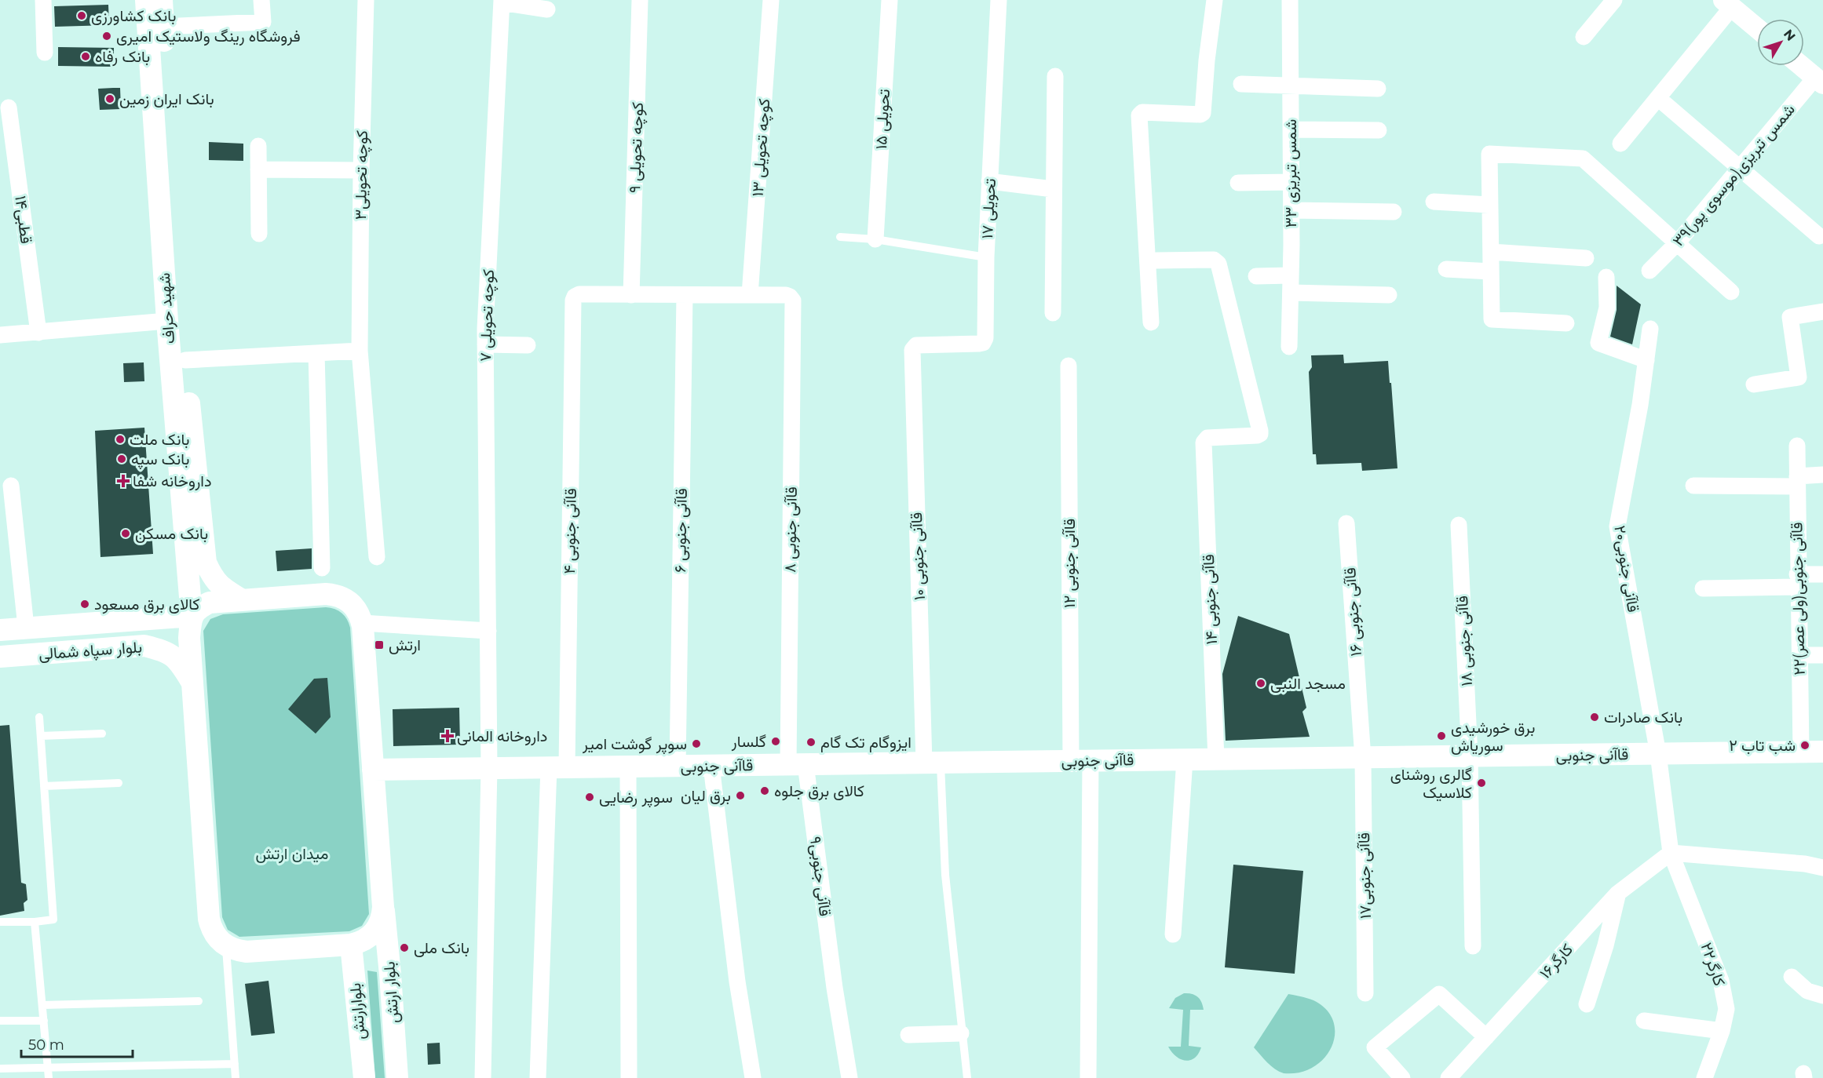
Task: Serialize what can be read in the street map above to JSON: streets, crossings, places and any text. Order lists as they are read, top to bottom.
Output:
{
  "streets": {
    "main road": [
      "شهید حراف",
      "بلوار سپاه شمالی",
      "قاآنی جنوبی",
      "بلوار ارتش",
      "بلوارارتش"
    ],
    "street": [
      "تحویلی ۱۵",
      "کوچه تحویلی ۹",
      "کوچه تحویلی ۱۳",
      "شمس تبریزی ۳۳",
      "کوچه تحویلی۳",
      "شمس تبریزی(موسوی پور)۳۹",
      "تحویلی ۱۷",
      "قطبی۱۴",
      "کوچه تحویلی ۷",
      "قاآنی جنوبی ۸",
      "قاآنی جنوبی ۶",
      "قاآنی جنوبی ۴",
      "قاآنی جنوبی ۱۰",
      "قاآنی جنوبی ۱۲",
      "۲۰قاآنی جنوبی",
      "۲۲قاآنی جنوبی(ولی عصر)",
      "قاآنی جنوبی ۱۴",
      "قاآنی جنوبی ۱۶",
      "قاآنی جنوبی ۱۸",
      "قاآنی جنوبی۱۷",
      "قاآنی جنوبی۹",
      "کارگر۱۶",
      "۲۲کارگر"
    ]
  },
  "crossings": [
    ["کوچه تحویلی ۹", "قاآنی جنوبی ۴"],
    ["کوچه تحویلی ۱۳", "قاآنی جنوبی ۸"],
    ["تحویلی ۱۷", "قاآنی جنوبی ۱۰"],
    ["شهید حراف", "بلوار سپاه شمالی"],
    ["کوچه تحویلی ۷", "قاآنی جنوبی"],
    ["قاآنی جنوبی ۸", "قاآنی جنوبی"],
    ["قاآنی جنوبی ۸", "قاآنی جنوبی۹"],
    ["قاآنی جنوبی ۶", "قاآنی جنوبی"],
    ["قاآنی جنوبی ۴", "قاآنی جنوبی"],
    ["قاآنی جنوبی ۱۰", "قاآنی جنوبی"],
    ["قاآنی جنوبی ۱۲", "قاآنی جنوبی"],
    ["۲۰قاآنی جنوبی", "قاآنی جنوبی"],
    ["۲۰قاآنی جنوبی", "کارگر۱۶"],
    ["۲۰قاآنی جنوبی", "۲۲کارگر"],
    ["۲۲قاآنی جنوبی(ولی عصر)", "قاآنی جنوبی"],
    ["قاآنی جنوبی ۱۴", "قاآنی جنوبی"],
    ["قاآنی جنوبی ۱۶", "قاآنی جنوبی"],
    ["قاآنی جنوبی ۱۶", "قاآنی جنوبی۱۷"],
    ["قاآنی جنوبی ۱۸", "قاآنی جنوبی"],
    ["قاآنی جنوبی", "قاآنی جنوبی۱۷"],
    ["قاآنی جنوبی", "قاآنی جنوبی۹"],
    ["کارگر۱۶", "۲۲کارگر"]
  ],
  "parks": ["میدان ارتش"],
  "places": {
    "other": [
      "بانک کشاورزی",
      "فروشگاه رینگ ولاستیک امیری",
      "بانک رفاه",
      "بانک ایران زمین",
      "بانک ملت",
      "بانک سپه",
      "بانک مسکن",
      "کالای برق مسعود",
      "مسجد النبی",
      "بانک صادرات",
      "برق خورشیدی سوریاش",
      "گلسار",
      "ایزوگام تک گام",
      "سوپر گوشت امیر",
      "شب تاب ۲",
      "گالری روشنای کلاسیک",
      "کالای برق جلوه",
      "برق لیان",
      "سوپر رضایی",
      "بانک ملی"
    ],
    "health": ["داروخانه شفا", "داروخانه المانی"],
    "transit": ["ارتش"]
  },
  "scale_bar": "50 m",
  "north": "top right"
}
